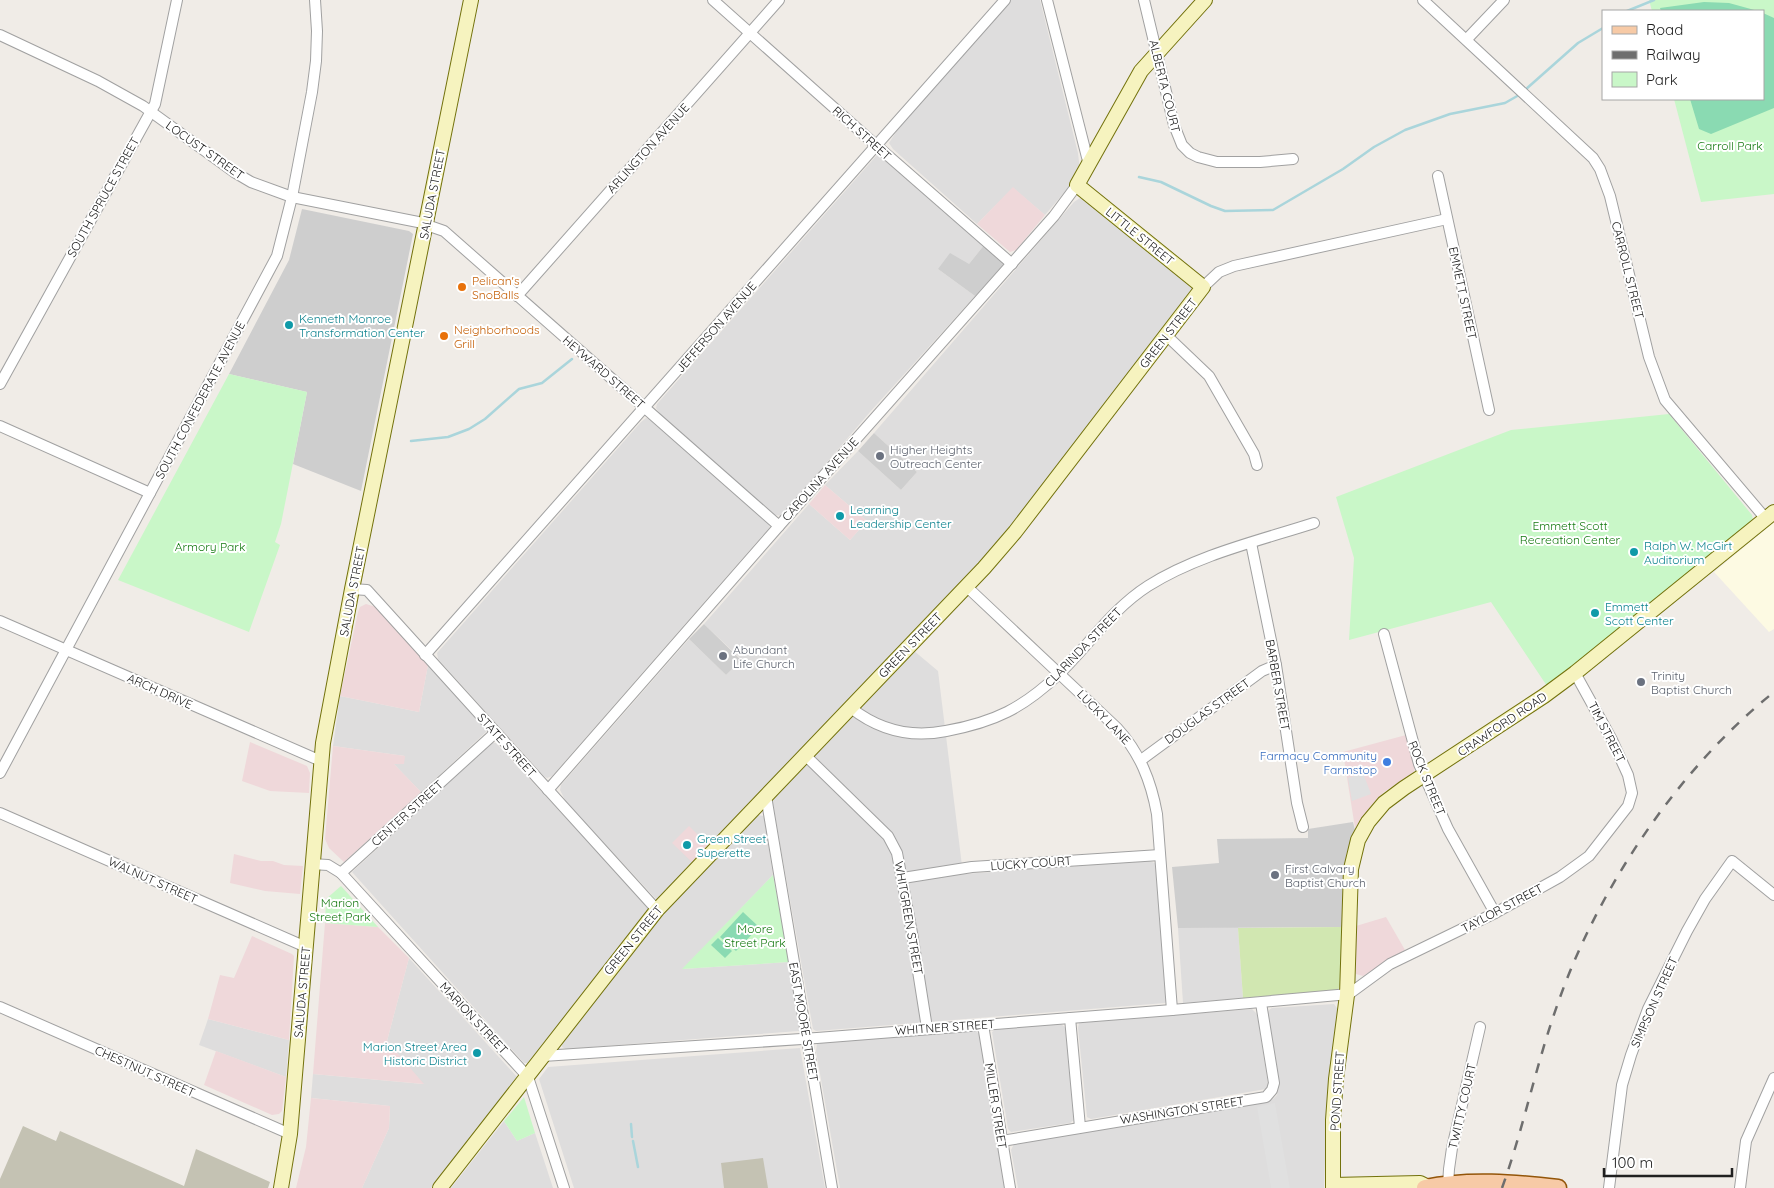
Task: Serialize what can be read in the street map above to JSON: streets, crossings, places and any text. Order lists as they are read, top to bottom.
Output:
{
  "streets": {
    "street": [
      "ALBERTA COURT",
      "RICH STREET",
      "ARLINGTON AVENUE",
      "LOCUST STREET",
      "SALUDA STREET",
      "SOUTH SPRUCE STREET",
      "LITTLE STREET",
      "CARROLL STREET",
      "EMMETT STREET",
      "JEFFERSON AVENUE",
      "GREEN STREET",
      "HEYWARD STREET",
      "SOUTH CONFEDERATE AVENUE",
      "CAROLINA AVENUE",
      "CLARINDA STREET",
      "BARBER STREET",
      "ARCH DRIVE",
      "DOUGLAS STREET",
      "LUCKY LANE",
      "CRAWFORD ROAD",
      "TIM STREET",
      "STATE STREET",
      "ROCK STREET",
      "CENTER STREET",
      "LUCKY COURT",
      "WALNUT STREET",
      "TAYLOR STREET",
      "WHITGREEN STREET",
      "SIMPSON STREET",
      "MARION STREET",
      "EAST MOORE STREET",
      "WHITNER STREET",
      "CHESTNUT STREET",
      "POND STREET",
      "MILLER STREET",
      "TWITTY COURT",
      "WASHINGTON STREET"
    ]
  },
  "crossings": [
    ["ALBERTA COURT", "CAROLINA AVENUE"],
    ["RICH STREET", "ARLINGTON AVENUE"],
    ["RICH STREET", "JEFFERSON AVENUE"],
    ["RICH STREET", "CAROLINA AVENUE"],
    ["ARLINGTON AVENUE", "HEYWARD STREET"],
    ["LOCUST STREET", "SALUDA STREET"],
    ["LOCUST STREET", "SOUTH SPRUCE STREET"],
    ["LOCUST STREET", "HEYWARD STREET"],
    ["LOCUST STREET", "SOUTH CONFEDERATE AVENUE"],
    ["SALUDA STREET", "HEYWARD STREET"],
    ["SALUDA STREET", "ARCH DRIVE"],
    ["SALUDA STREET", "STATE STREET"],
    ["SALUDA STREET", "WALNUT STREET"],
    ["SALUDA STREET", "CHESTNUT STREET"],
    ["LITTLE STREET", "GREEN STREET"],
    ["LITTLE STREET", "CAROLINA AVENUE"],
    ["CARROLL STREET", "CRAWFORD ROAD"],
    ["EMMETT STREET", "GREEN STREET"],
    ["JEFFERSON AVENUE", "HEYWARD STREET"],
    ["JEFFERSON AVENUE", "STATE STREET"],
    ["GREEN STREET", "CLARINDA STREET"],
    ["GREEN STREET", "LUCKY LANE"],
    ["GREEN STREET", "STATE STREET"],
    ["GREEN STREET", "WHITGREEN STREET"],
    ["GREEN STREET", "MARION STREET"],
    ["GREEN STREET", "EAST MOORE STREET"],
    ["GREEN STREET", "WHITNER STREET"],
    ["HEYWARD STREET", "CAROLINA AVENUE"],
    ["SOUTH CONFEDERATE AVENUE", "ARCH DRIVE"],
    ["CAROLINA AVENUE", "STATE STREET"],
    ["CLARINDA STREET", "BARBER STREET"],
    ["CLARINDA STREET", "LUCKY LANE"],
    ["BARBER STREET", "DOUGLAS STREET"],
    ["DOUGLAS STREET", "LUCKY LANE"],
    ["LUCKY LANE", "LUCKY COURT"],
    ["LUCKY LANE", "WHITNER STREET"],
    ["CRAWFORD ROAD", "TIM STREET"],
    ["CRAWFORD ROAD", "ROCK STREET"],
    ["CRAWFORD ROAD", "TAYLOR STREET"],
    ["CRAWFORD ROAD", "WHITNER STREET"],
    ["CRAWFORD ROAD", "POND STREET"],
    ["TIM STREET", "TAYLOR STREET"],
    ["STATE STREET", "CENTER STREET"],
    ["ROCK STREET", "TAYLOR STREET"],
    ["CENTER STREET", "MARION STREET"],
    ["LUCKY COURT", "WHITGREEN STREET"],
    ["TAYLOR STREET", "WHITNER STREET"],
    ["TAYLOR STREET", "POND STREET"],
    ["WHITGREEN STREET", "WHITNER STREET"],
    ["EAST MOORE STREET", "WHITNER STREET"],
    ["WHITNER STREET", "POND STREET"],
    ["WHITNER STREET", "MILLER STREET"],
    ["WHITNER STREET", "WASHINGTON STREET"],
    ["MILLER STREET", "WASHINGTON STREET"]
  ],
  "parks": [
    "Carroll Park",
    "Emmett Scott Recreation Center",
    "Armory Park",
    "Marion Street Park",
    "Moore Street Park"
  ],
  "places": [
    "Pelican's SnoBalls",
    "Kenneth Monroe Transformation Center",
    "Neighborhoods Grill",
    "Higher Heights Outreach Center",
    "Learning Leadership Center",
    "Ralph W. McGirt Auditorium",
    "Emmett Scott Center",
    "Abundant Life Church",
    "Trinity Baptist Church",
    "Farmacy Community Farmstop",
    "Green Street Superette",
    "First Calvary Baptist Church",
    "Marion Street Area Historic District"
  ],
  "legend": ["Road", "Railway", "Park"],
  "scale_bar": "100 m"
}
